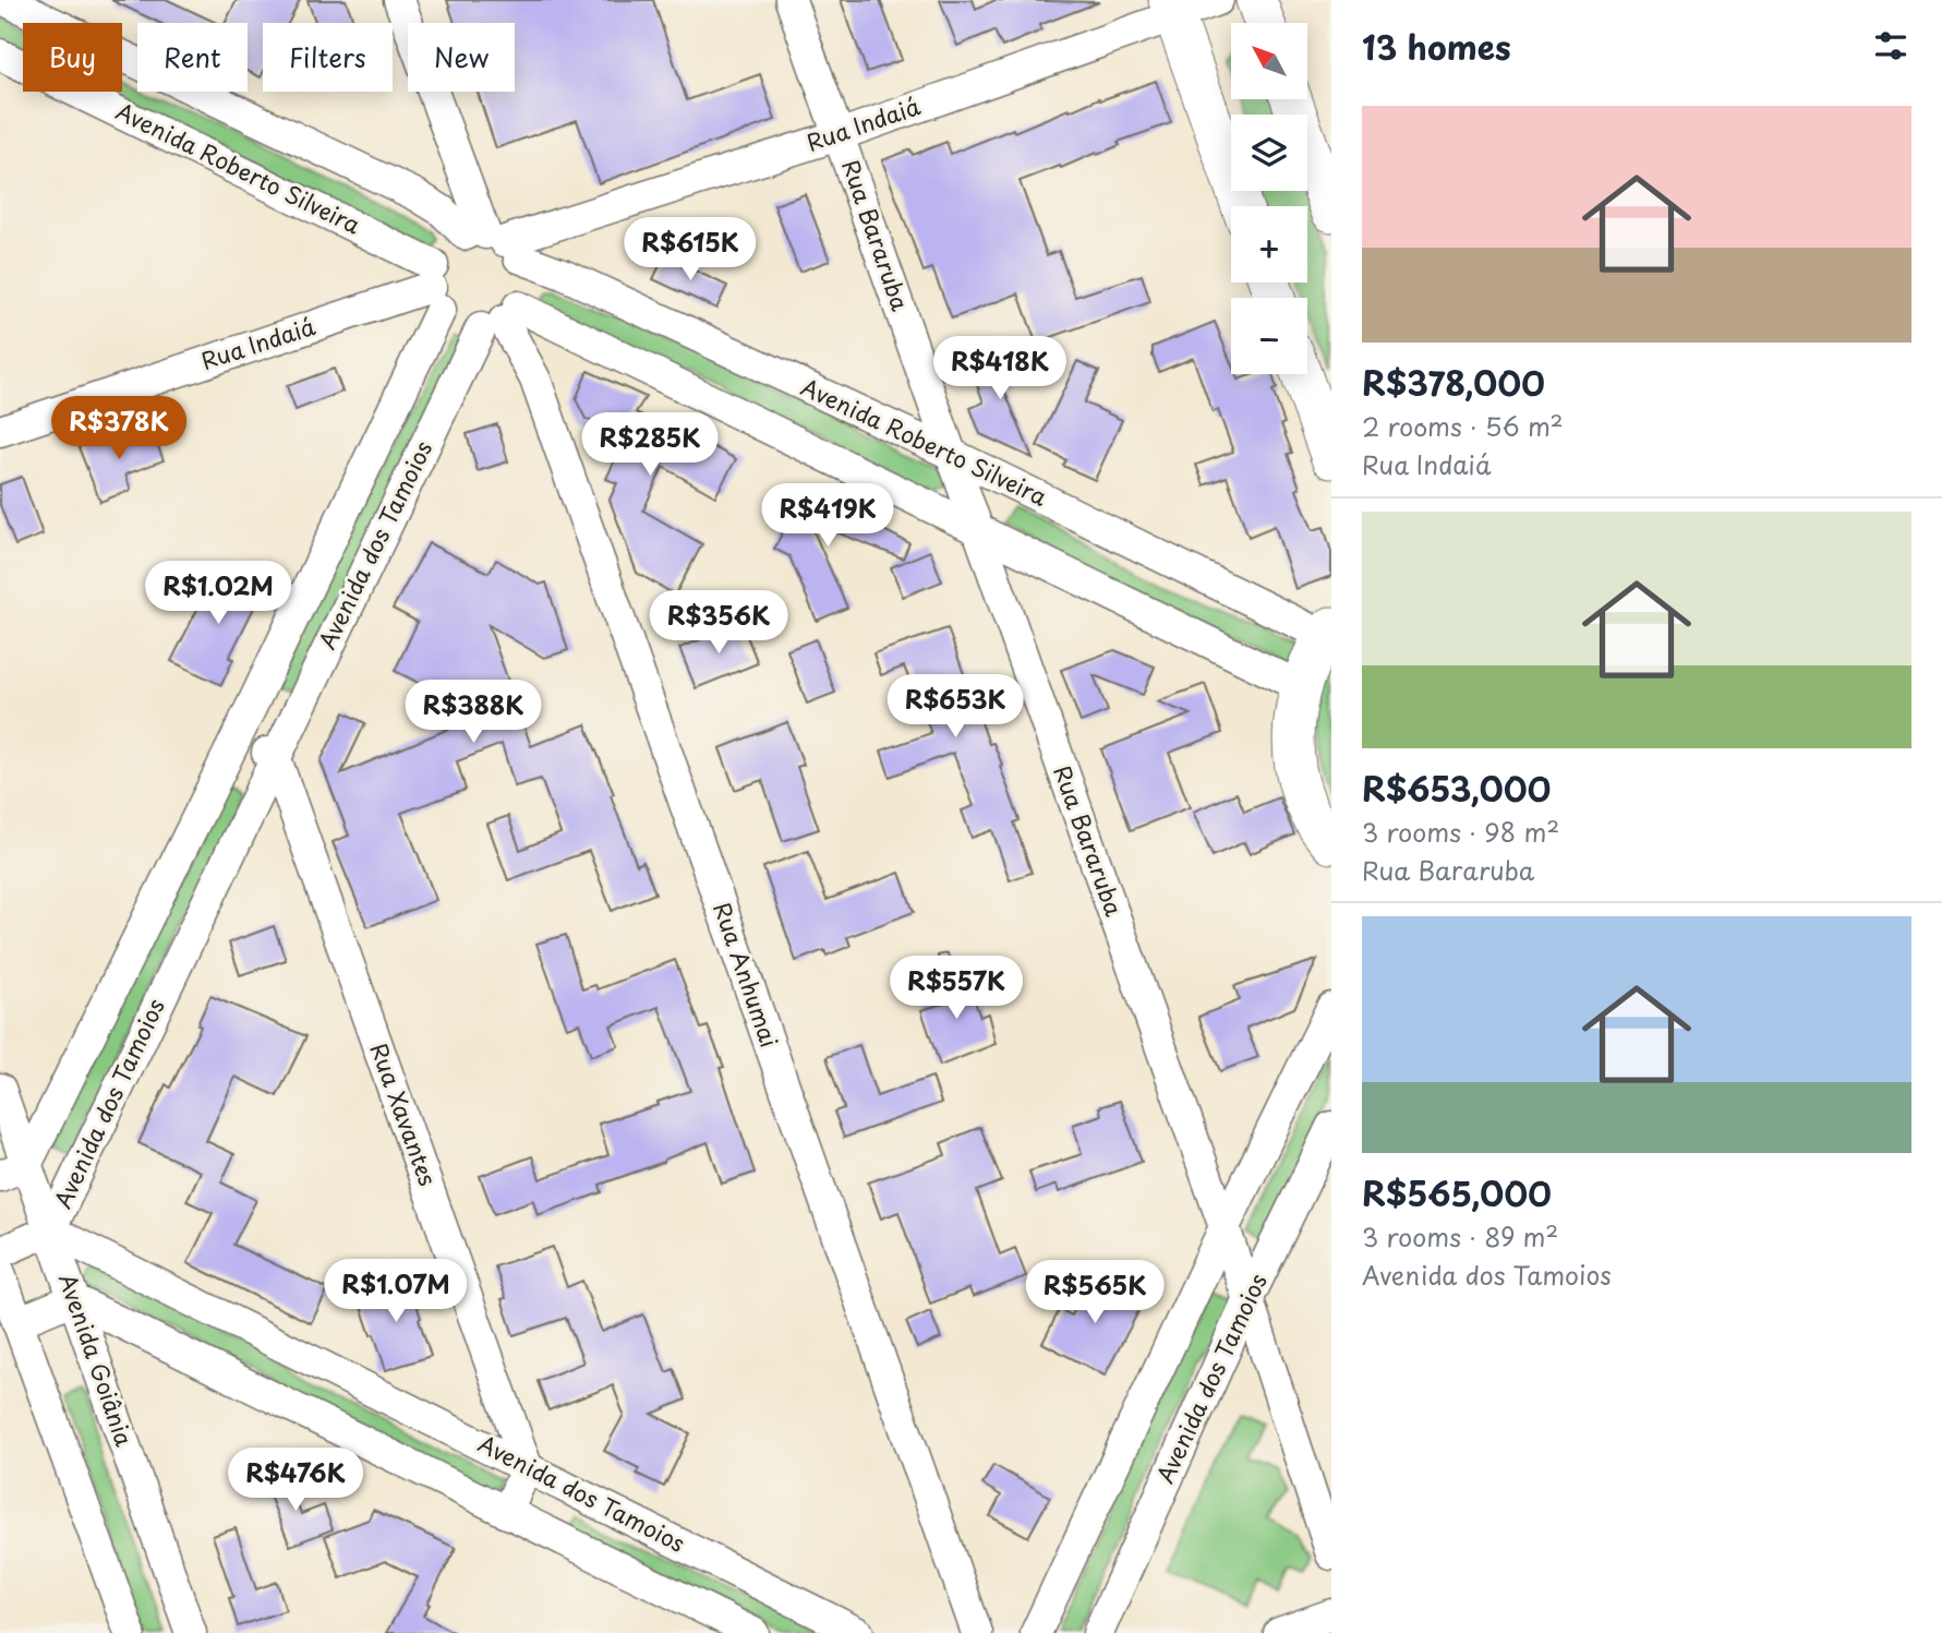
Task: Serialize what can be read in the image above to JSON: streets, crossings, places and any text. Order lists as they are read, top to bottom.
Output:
{
  "streets": {
    "street": [
      "Rua Indaiá",
      "Avenida Roberto Silveira",
      "Rua Bararuba",
      "Avenida dos Tamoios",
      "Rua Anhumai",
      "Rua Xavantes",
      "Avenida Goiânia"
    ]
  },
  "crossings": [
    ["Rua Indaiá", "Avenida Roberto Silveira"],
    ["Rua Indaiá", "Rua Bararuba"],
    ["Rua Indaiá", "Avenida dos Tamoios"],
    ["Rua Indaiá", "Rua Anhumai"],
    ["Avenida Roberto Silveira", "Rua Bararuba"],
    ["Avenida Roberto Silveira", "Avenida dos Tamoios"],
    ["Avenida Roberto Silveira", "Rua Anhumai"],
    ["Rua Bararuba", "Avenida dos Tamoios"],
    ["Avenida dos Tamoios", "Rua Anhumai"],
    ["Avenida dos Tamoios", "Rua Xavantes"],
    ["Avenida dos Tamoios", "Avenida Goiânia"]
  ],
  "north": "top left",
  "page": {
    "heading": "13 homes",
    "map_buttons": ["+", "−"],
    "chip": [
      "Buy",
      "Rent",
      "Filters",
      "New"
    ],
    "list": [
      {
        "name": "R$378,000",
        "note": "2 rooms · 56 m² · Rua Indaiá"
      },
      {
        "name": "R$653,000",
        "note": "3 rooms · 98 m² · Rua Bararuba"
      },
      {
        "name": "R$565,000",
        "note": "3 rooms · 89 m² · Avenida dos Tamoios"
      }
    ],
    "price": [
      "R$615K",
      "R$418K",
      "R$378K",
      "R$285K",
      "R$419K",
      "R$1.02M",
      "R$356K",
      "R$653K",
      "R$388K",
      "R$557K",
      "R$1.07M",
      "R$565K",
      "R$476K"
    ]
  }
}
